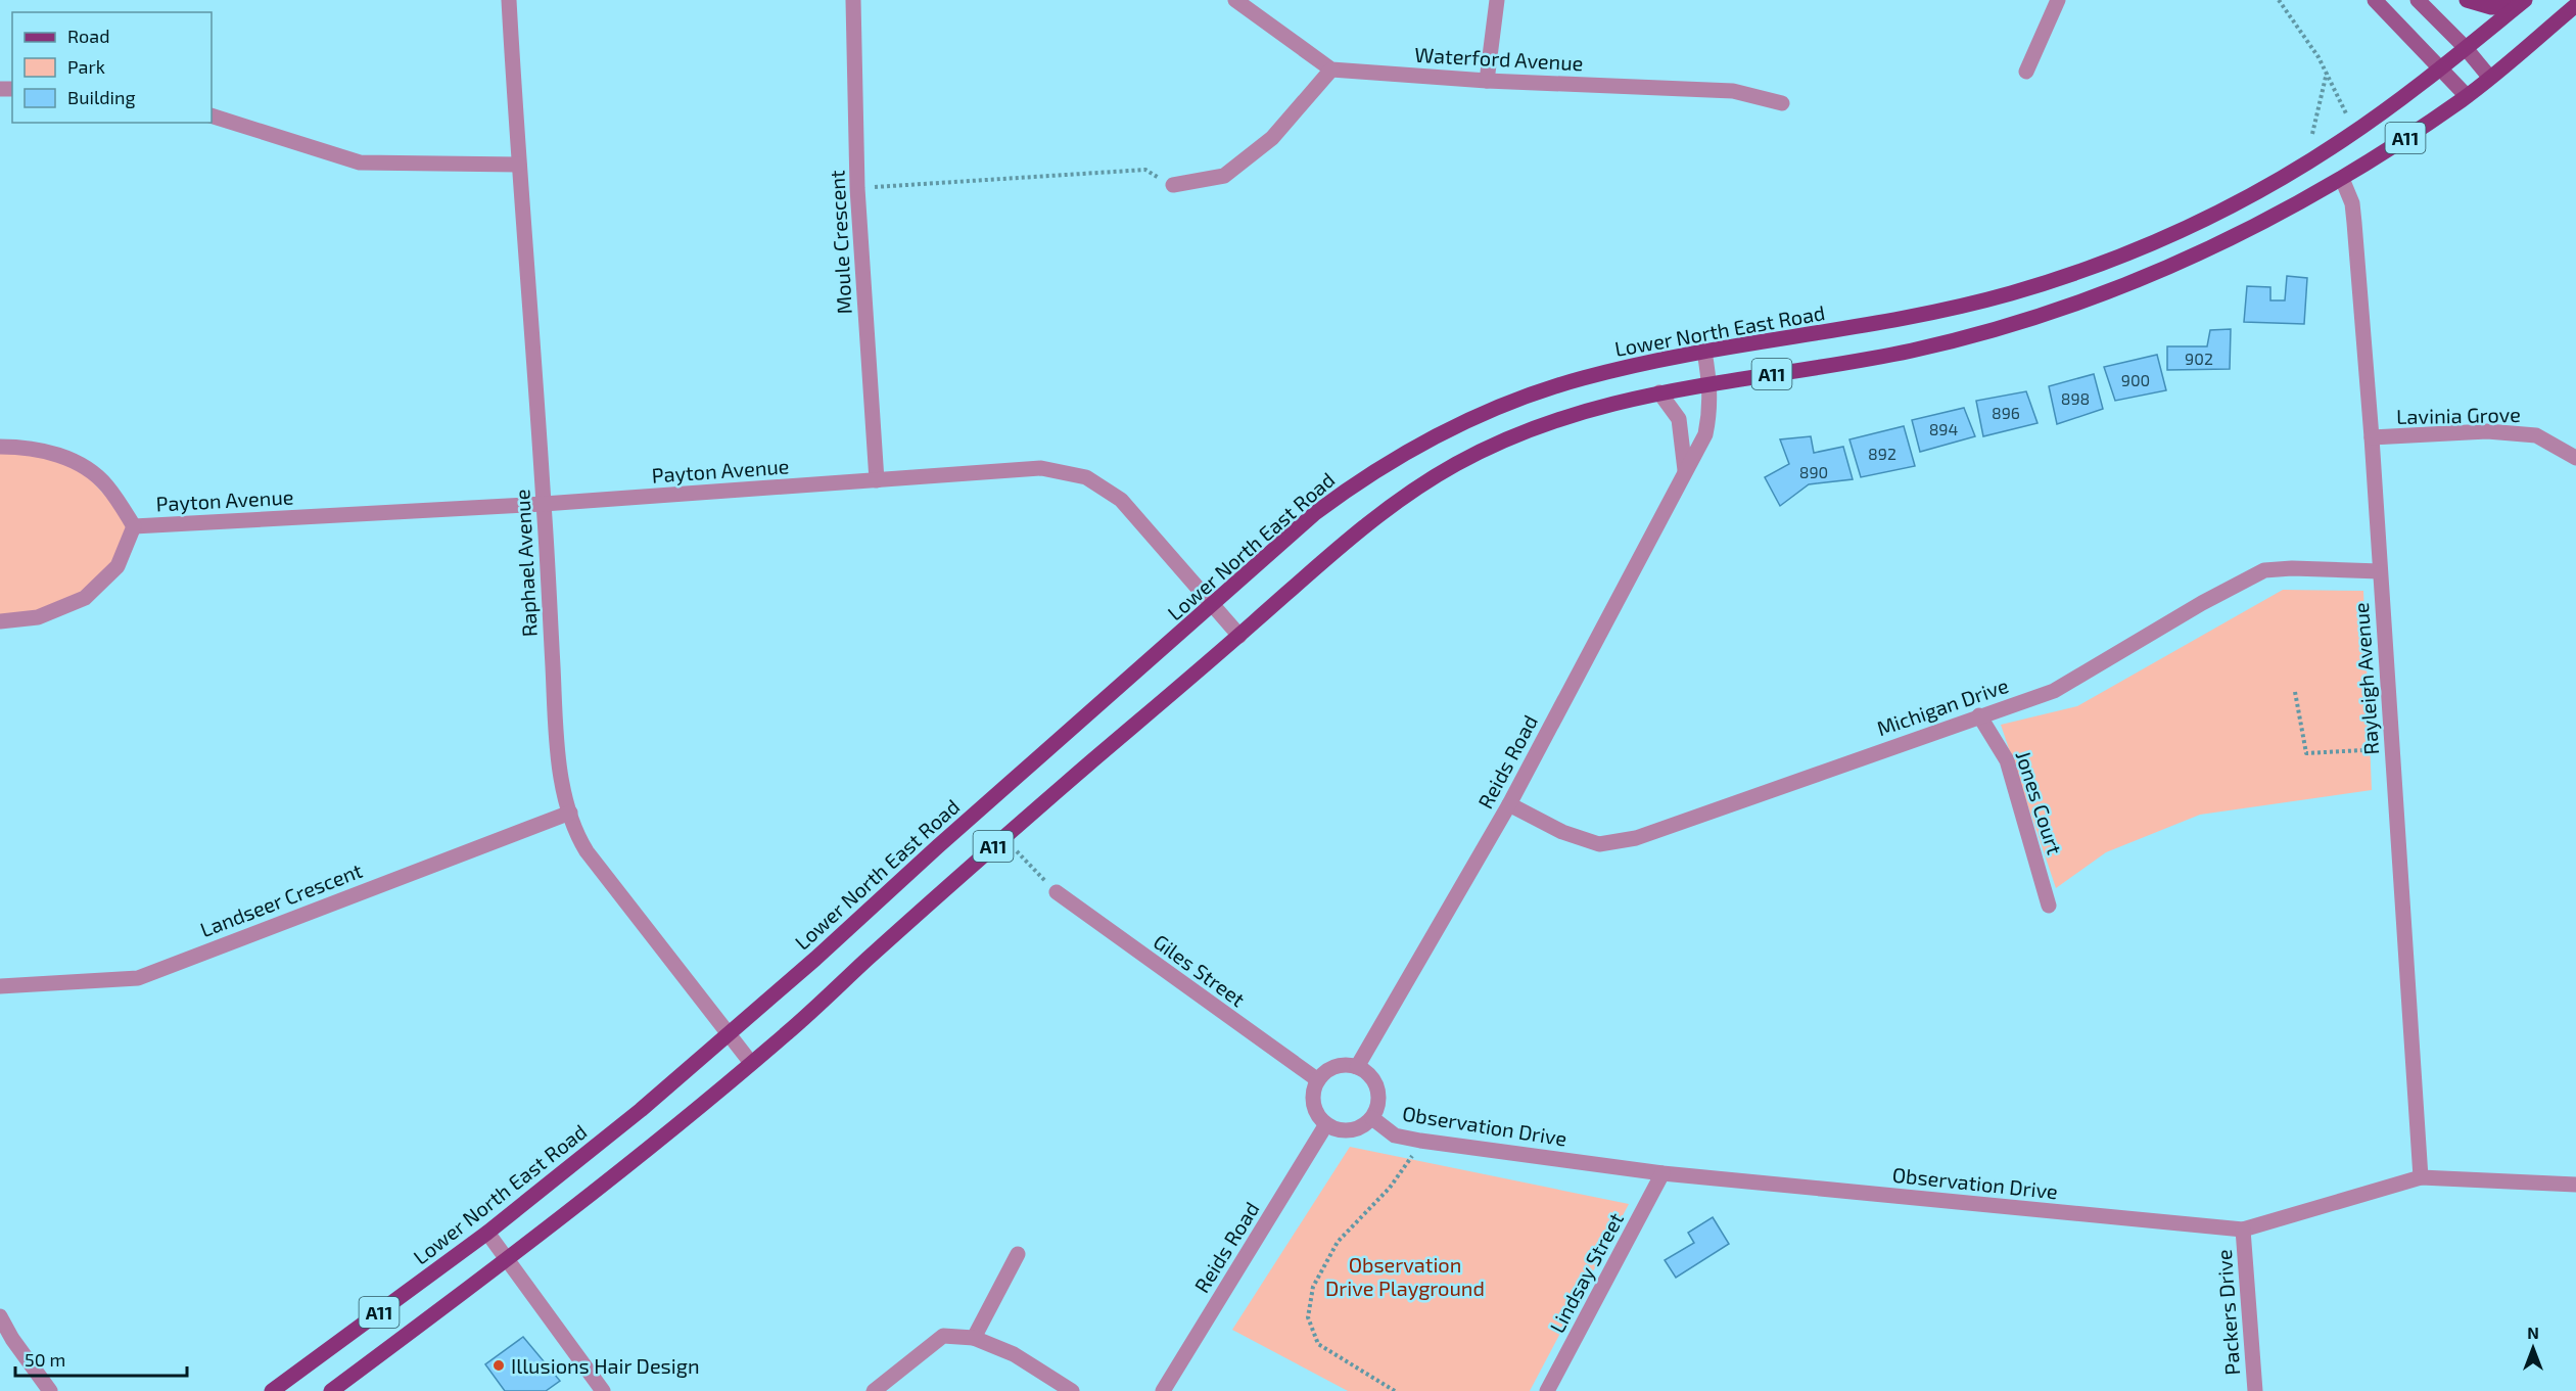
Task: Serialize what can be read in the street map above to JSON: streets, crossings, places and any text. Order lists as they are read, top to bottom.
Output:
{
  "streets": {
    "main road": ["A11", "Lower North East Road"],
    "street": [
      "Waterford Avenue",
      "Moule Crescent",
      "Lavinia Grove",
      "Payton Avenue",
      "Raphael Avenue",
      "Rayleigh Avenue",
      "Michigan Drive",
      "Reids Road",
      "Jones Court",
      "Landseer Crescent",
      "Giles Street",
      "Observation Drive",
      "Lindsay Street",
      "Packers Drive"
    ]
  },
  "crossings": [
    ["A11", "Payton Avenue"],
    ["A11", "Raphael Avenue"],
    ["A11", "Rayleigh Avenue"],
    ["A11", "Reids Road"],
    ["Moule Crescent", "Payton Avenue"],
    ["Lower North East Road", "Payton Avenue"],
    ["Lower North East Road", "Raphael Avenue"],
    ["Lower North East Road", "Reids Road"],
    ["Lavinia Grove", "Rayleigh Avenue"],
    ["Payton Avenue", "Raphael Avenue"],
    ["Raphael Avenue", "Landseer Crescent"],
    ["Rayleigh Avenue", "Michigan Drive"],
    ["Rayleigh Avenue", "Observation Drive"],
    ["Michigan Drive", "Reids Road"],
    ["Michigan Drive", "Jones Court"],
    ["Reids Road", "Giles Street"],
    ["Reids Road", "Observation Drive"],
    ["Giles Street", "Observation Drive"],
    ["Observation Drive", "Lindsay Street"],
    ["Observation Drive", "Packers Drive"]
  ],
  "parks": ["Observation Drive Playground"],
  "places": ["Illusions Hair Design"],
  "house_numbers": [
    "902",
    "900",
    "898",
    "896",
    "894",
    "892",
    "890"
  ],
  "legend": ["Road", "Park", "Building"],
  "scale_bar": "50 m",
  "north": "top"
}
